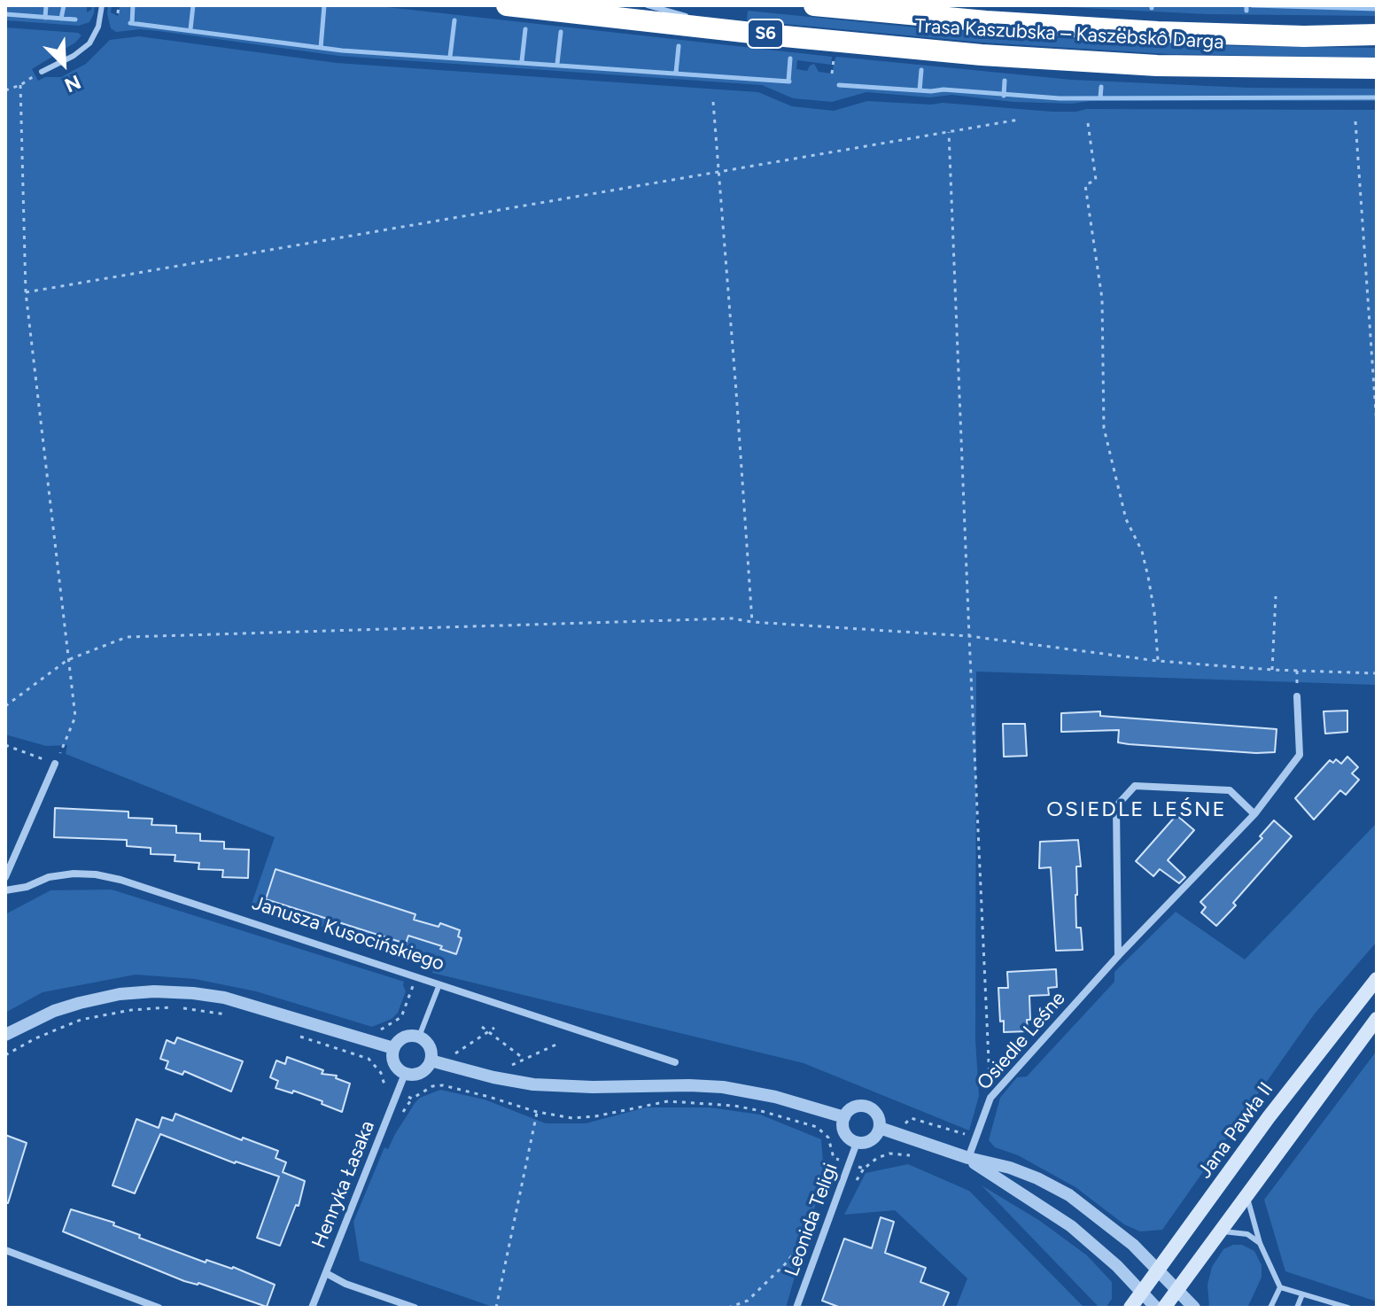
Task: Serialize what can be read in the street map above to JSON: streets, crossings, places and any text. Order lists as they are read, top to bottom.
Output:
{
  "streets": {
    "highway": ["S6", "Trasa Kaszubska – Kaszëbskô Darga"],
    "main road": ["Jana Pawła II"],
    "street": [
      "Janusza Kusocińskiego",
      "Osiedle Leśne",
      "Henryka Łasaka",
      "Leonida Teligi"
    ]
  },
  "districts": ["OSIEDLE LEŚNE"],
  "north": "bottom right"
}
